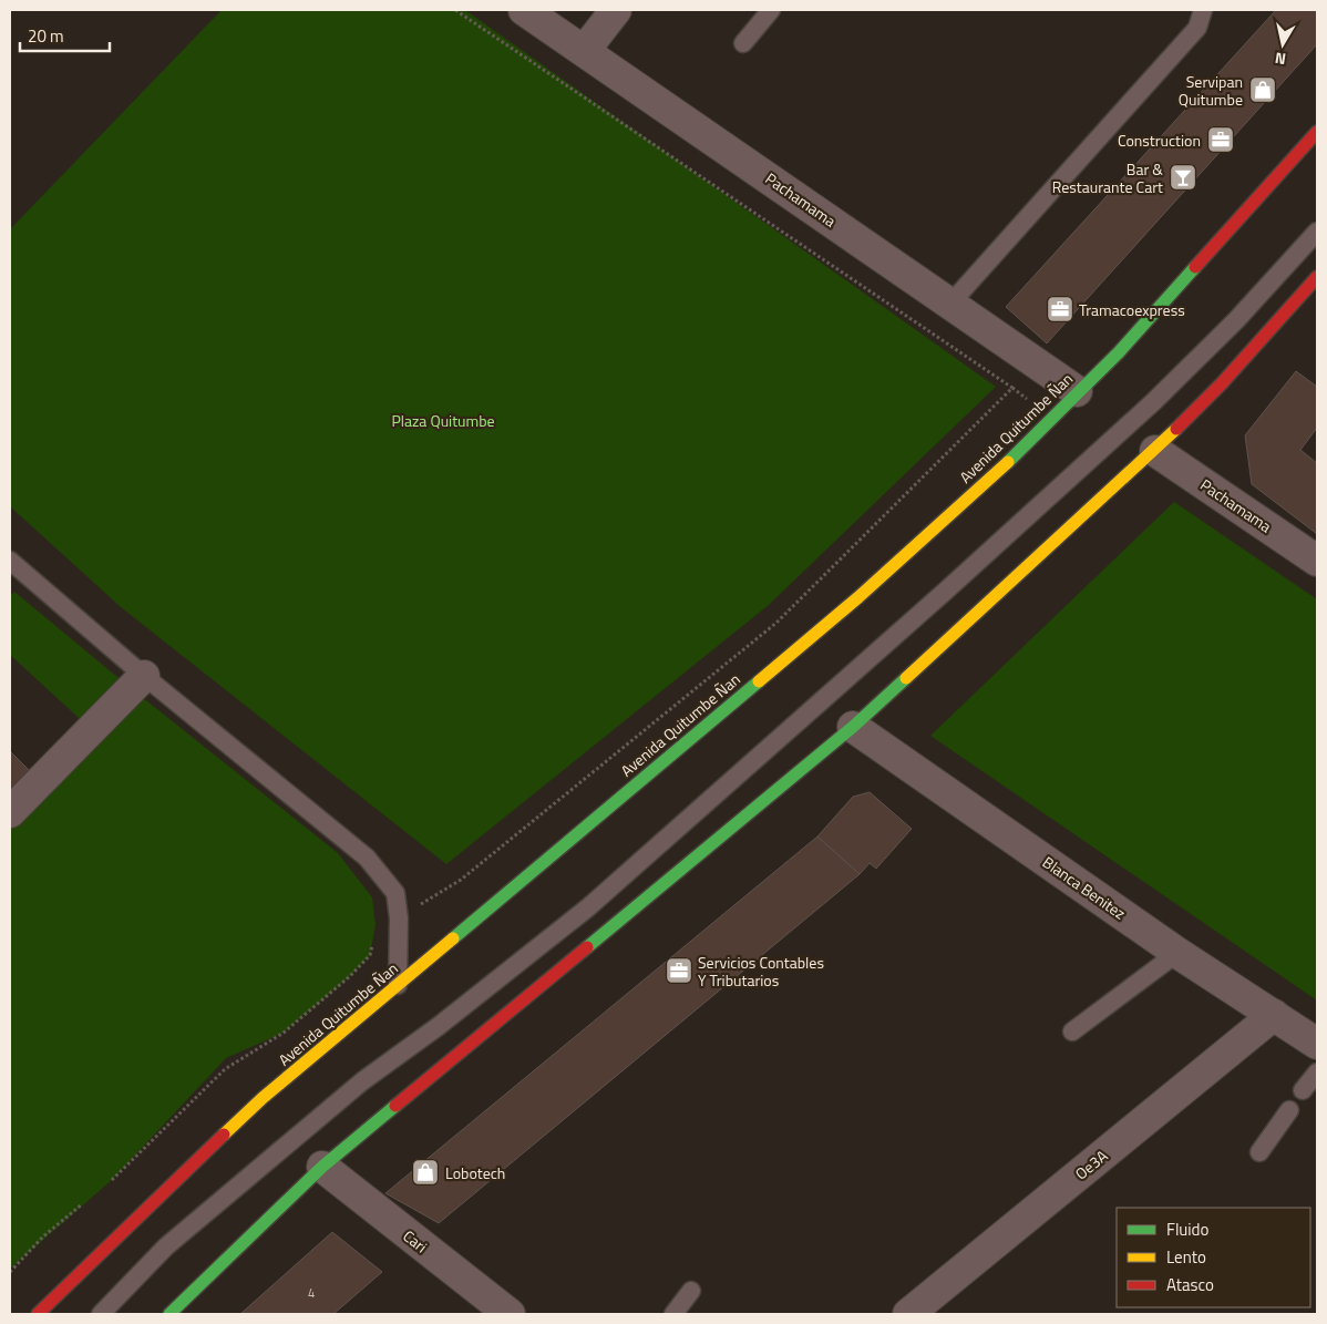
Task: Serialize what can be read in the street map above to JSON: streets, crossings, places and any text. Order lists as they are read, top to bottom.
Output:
{
  "streets": {
    "main road": ["Avenida Quitumbe Ñan"],
    "street": [
      "Pachamama",
      "Blanca Benitez",
      "Oe3A",
      "Cari"
    ]
  },
  "crossings": [
    ["Pachamama", "Avenida Quitumbe Ñan"],
    ["Blanca Benitez", "Oe3A"]
  ],
  "parks": ["Plaza Quitumbe"],
  "places": {
    "shop": ["Servipan Quitumbe", "Lobotech"],
    "office": ["Construction", "Tramacoexpress", "Servicios Contables Y Tributarios"],
    "bar": ["Bar & Restaurante Cart"]
  },
  "house_numbers": ["4"],
  "legend": ["Fluido", "Lento", "Atasco"],
  "scale_bar": "20 m",
  "north": "bottom"
}
